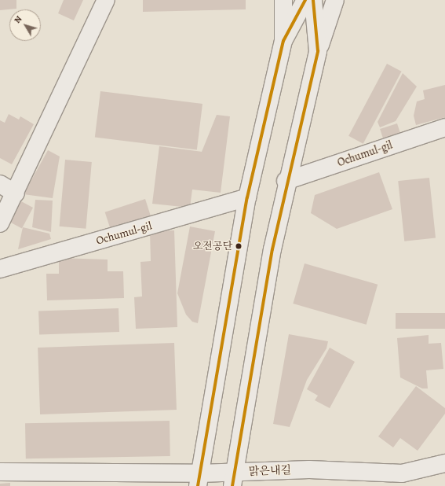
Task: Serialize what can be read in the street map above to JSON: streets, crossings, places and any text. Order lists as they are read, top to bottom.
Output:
{
  "streets": {
    "street": ["Ochumul-gil", "맑은내길"]
  },
  "places": ["오전공단"],
  "north": "top left"
}
